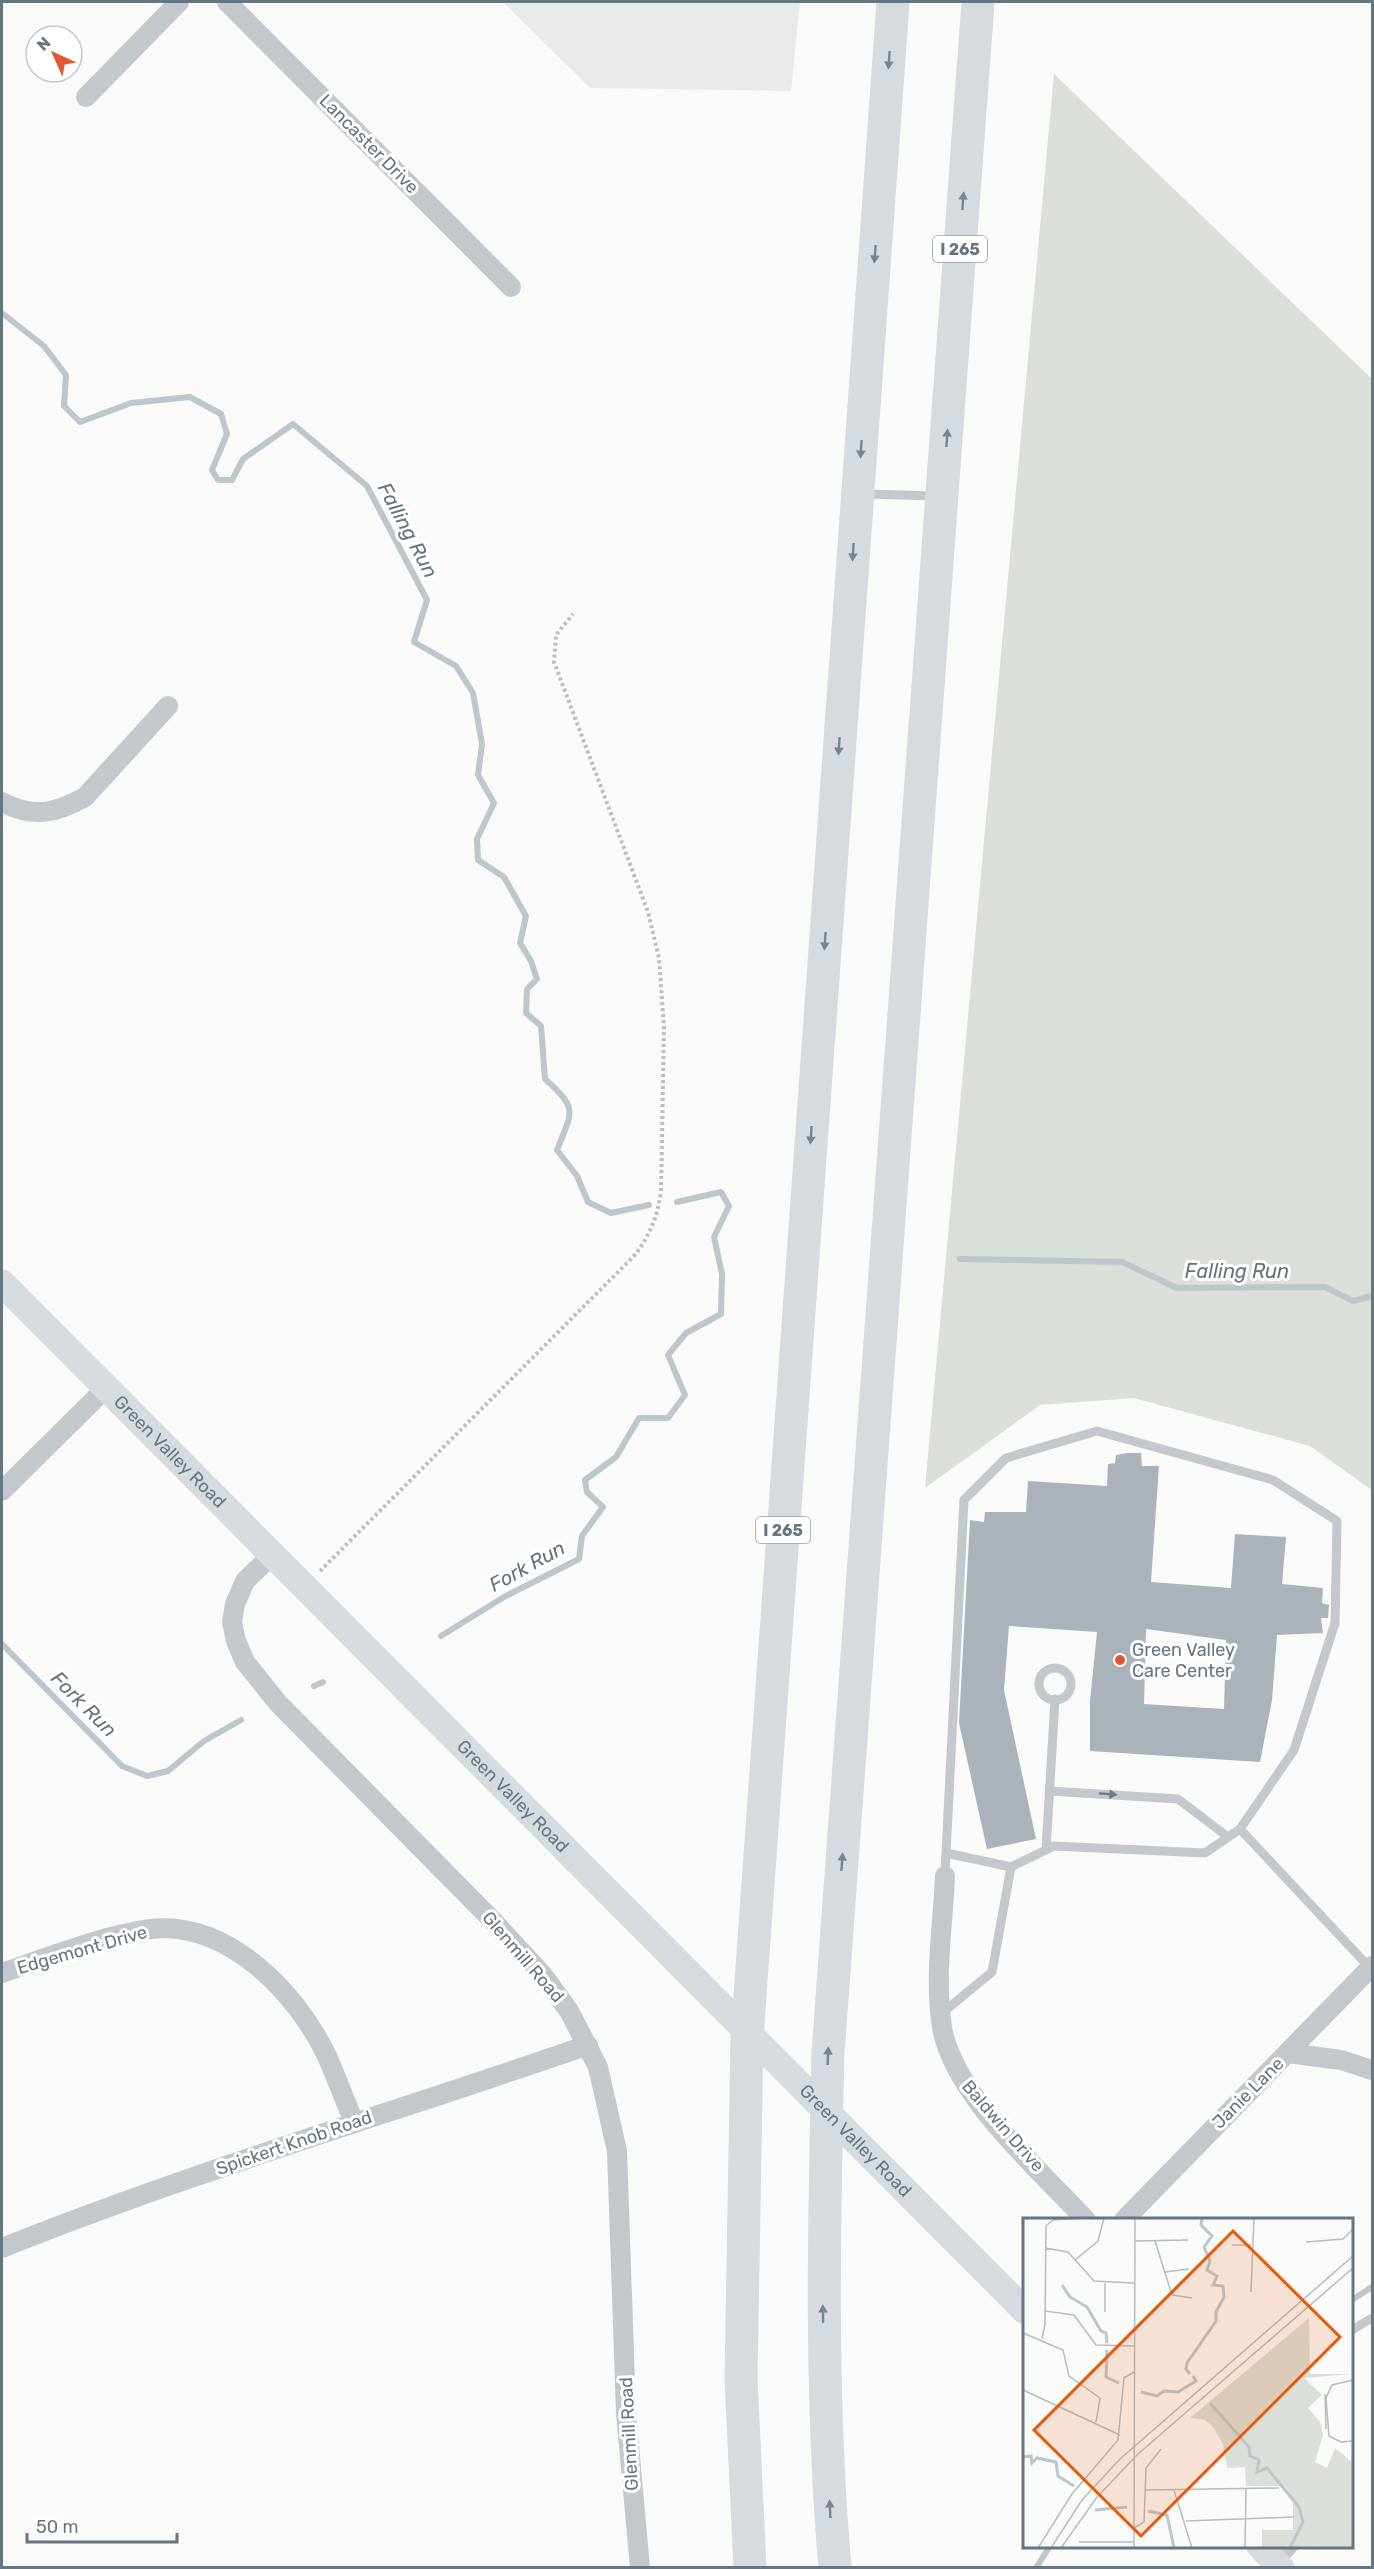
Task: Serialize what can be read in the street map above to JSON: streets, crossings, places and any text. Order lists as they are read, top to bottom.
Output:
{
  "streets": {
    "highway": ["I 265"],
    "street": [
      "Lancaster Drive",
      "Green Valley Road",
      "Edgemont Drive",
      "Glenmill Road",
      "Janie Lane",
      "Baldwin Drive",
      "Spickert Knob Road"
    ]
  },
  "crossings": [
    ["Green Valley Road", "Glenmill Road"],
    ["Edgemont Drive", "Spickert Knob Road"],
    ["Glenmill Road", "Spickert Knob Road"]
  ],
  "water": ["Falling Run", "Fork Run"],
  "places": ["Green Valley Care Center"],
  "scale_bar": "50 m",
  "north": "top left"
}
